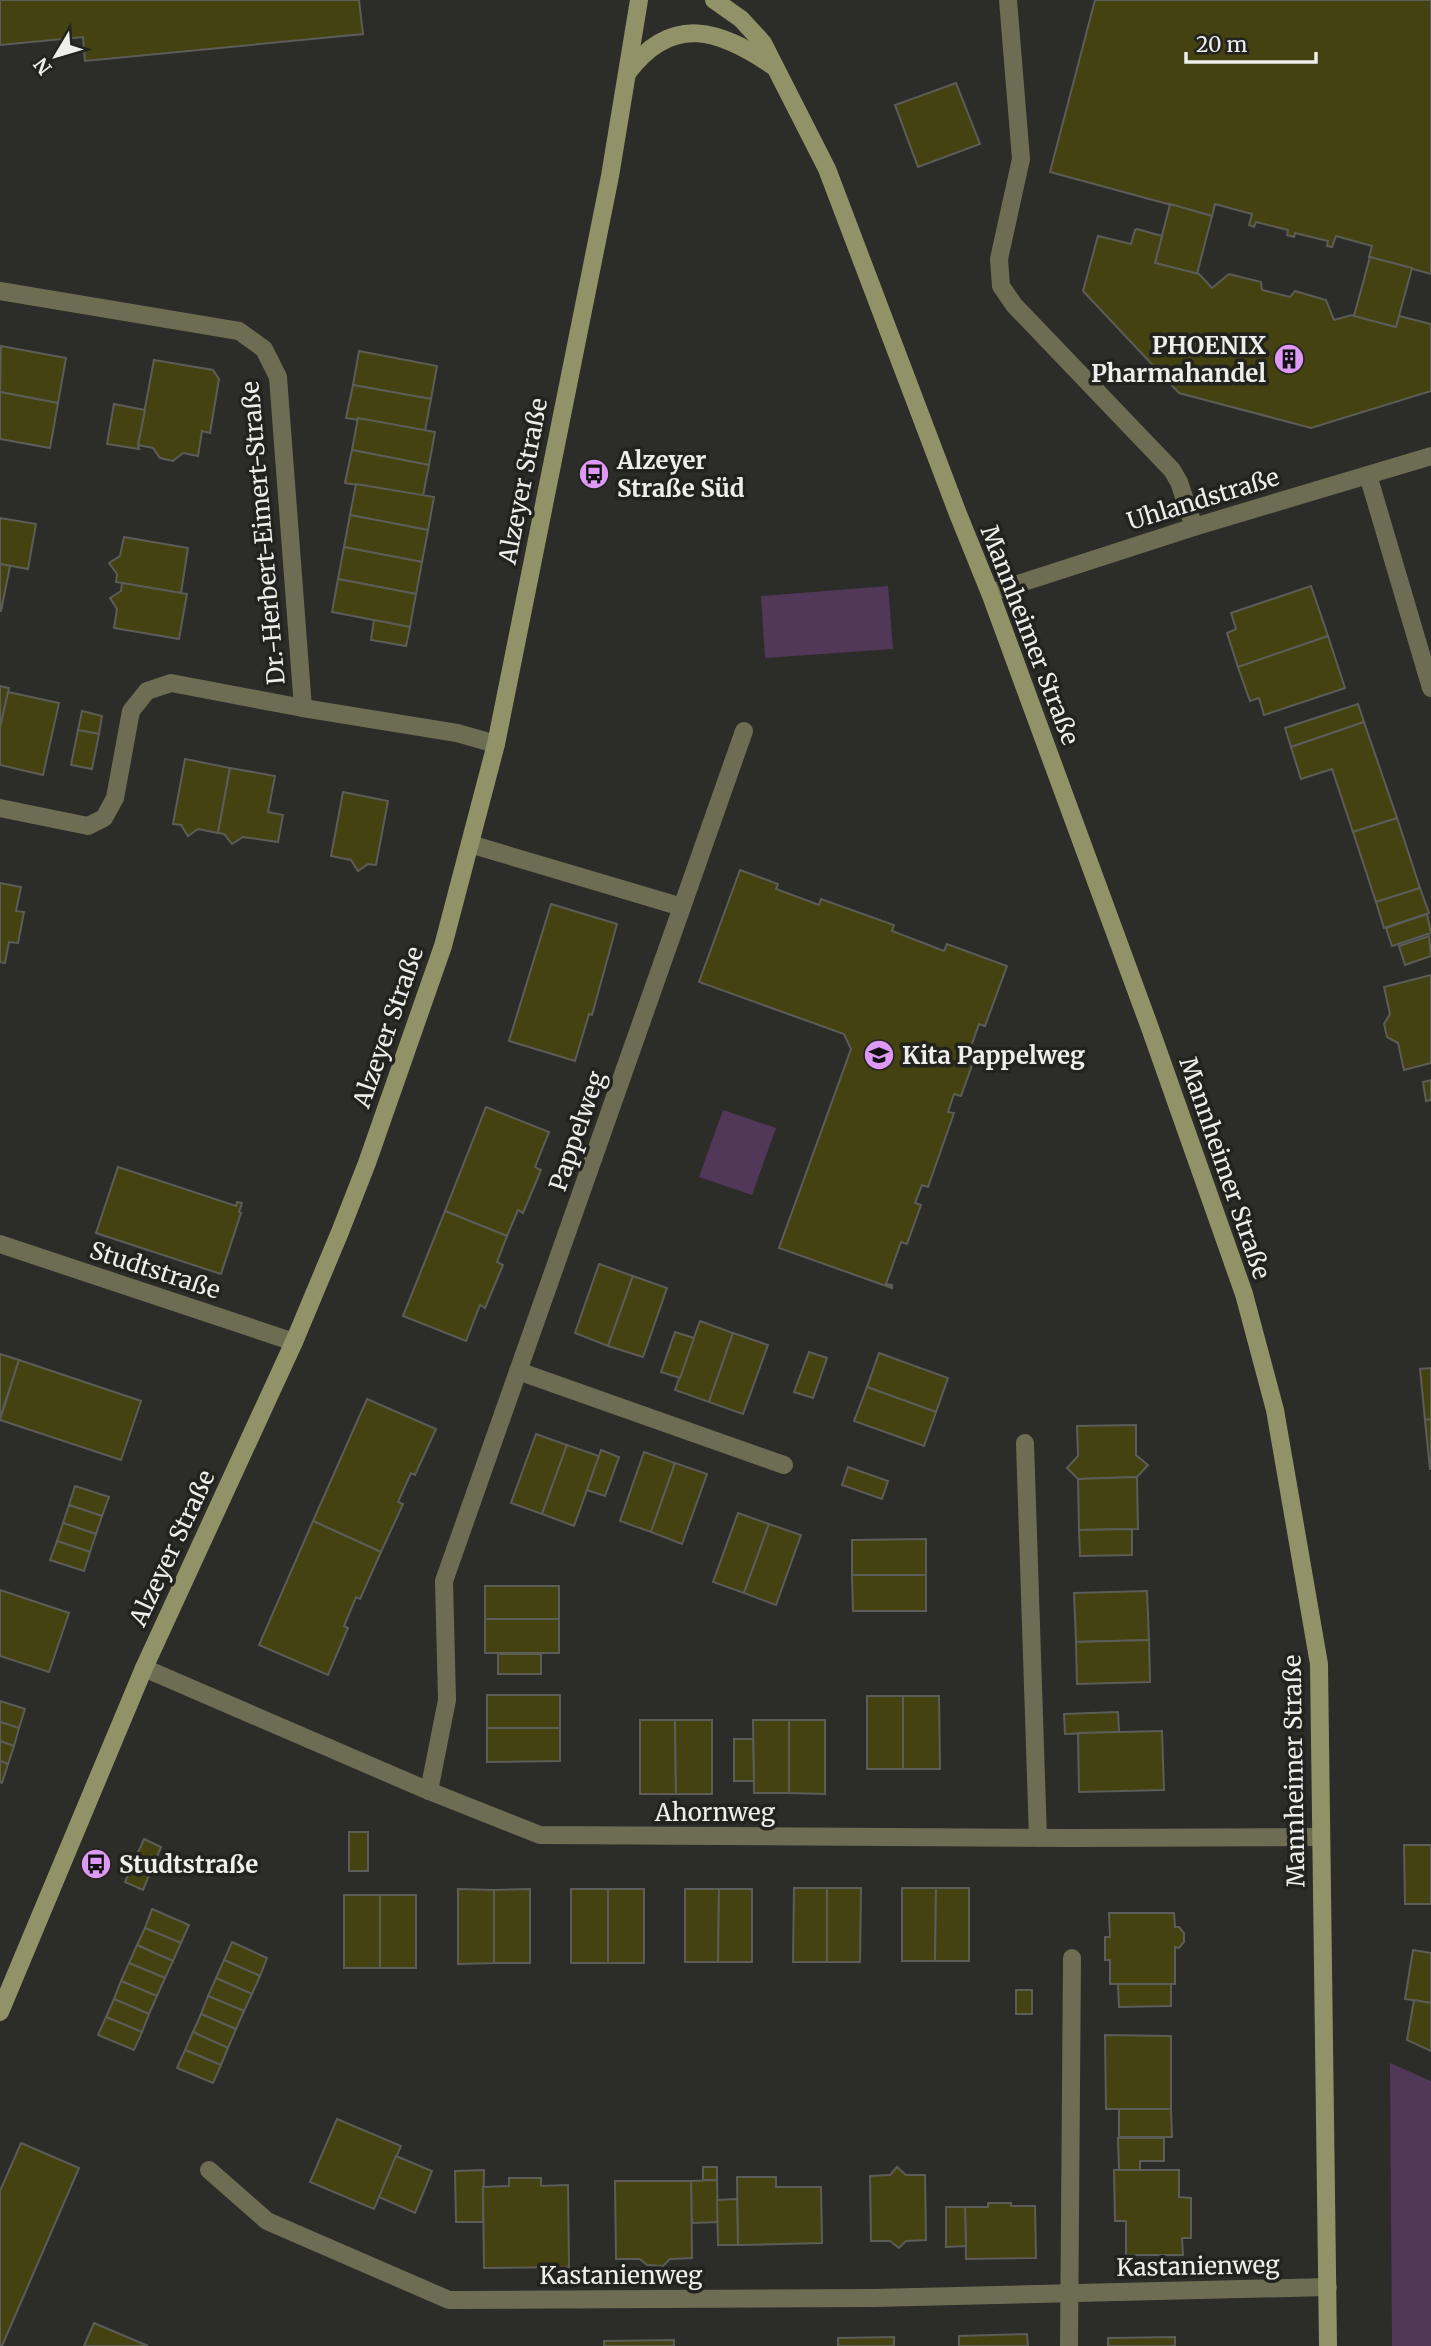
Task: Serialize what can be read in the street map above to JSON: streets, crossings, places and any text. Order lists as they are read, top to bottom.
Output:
{
  "streets": {
    "street": [
      "Alzeyer Straße",
      "Uhlandstraße",
      "Dr.-Herbert-Eimert-Straße",
      "Mannheimer Straße",
      "Pappelweg",
      "Studtstraße",
      "Ahornweg",
      "Kastanienweg"
    ]
  },
  "crossings": [
    ["Alzeyer Straße", "Dr.-Herbert-Eimert-Straße"],
    ["Alzeyer Straße", "Studtstraße"],
    ["Alzeyer Straße", "Ahornweg"],
    ["Uhlandstraße", "Mannheimer Straße"],
    ["Mannheimer Straße", "Ahornweg"],
    ["Mannheimer Straße", "Kastanienweg"],
    ["Pappelweg", "Ahornweg"]
  ],
  "places": {
    "building": ["PHOENIX Pharmahandel"],
    "bus stop": ["Alzeyer Straße Süd", "Studtstraße"],
    "school or university": ["Kita Pappelweg"]
  },
  "scale_bar": "20 m",
  "north": "bottom left"
}
